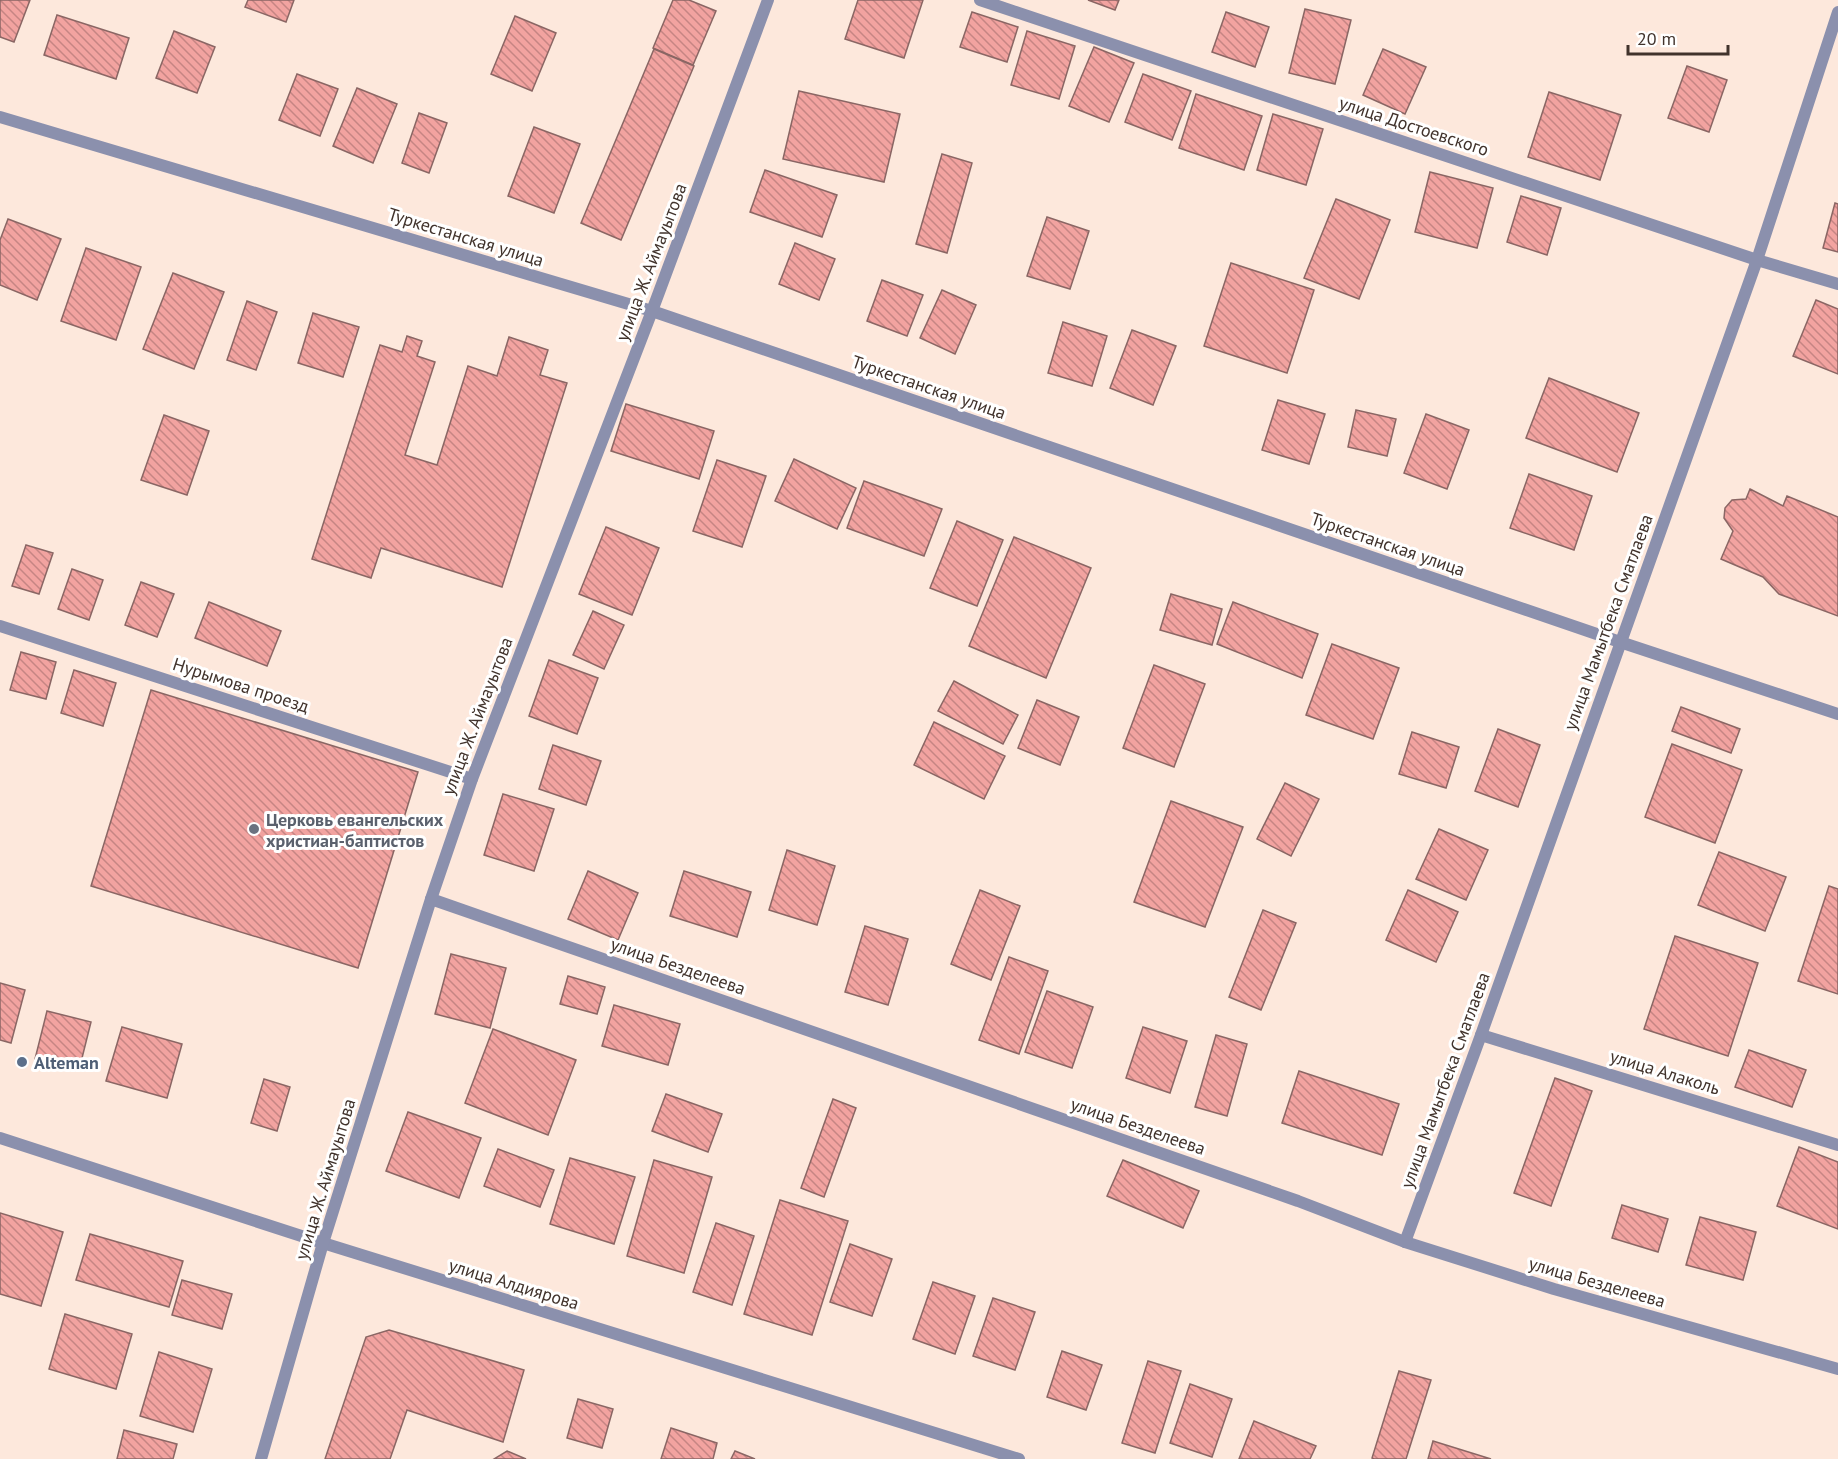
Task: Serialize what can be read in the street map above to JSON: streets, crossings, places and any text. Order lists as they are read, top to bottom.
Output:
{
  "streets": {
    "street": [
      "улица Достоевского",
      "Туркестанская улица",
      "улица Ж. Аймауытова",
      "улица Мамытбека Сматлаева",
      "Нурымова проезд",
      "улица Безделеева",
      "улица Алаколь",
      "улица Алдиярова"
    ]
  },
  "crossings": [
    ["улица Достоевского", "улица Мамытбека Сматлаева"],
    ["Туркестанская улица", "улица Ж. Аймауытова"],
    ["Туркестанская улица", "улица Мамытбека Сматлаева"],
    ["улица Ж. Аймауытова", "Нурымова проезд"],
    ["улица Ж. Аймауытова", "улица Безделеева"],
    ["улица Ж. Аймауытова", "улица Алдиярова"],
    ["улица Мамытбека Сматлаева", "улица Безделеева"],
    ["улица Мамытбека Сматлаева", "улица Алаколь"]
  ],
  "places": ["Церковь евангельских христиан-баптистов", "Alteman"],
  "scale_bar": "20 m"
}
